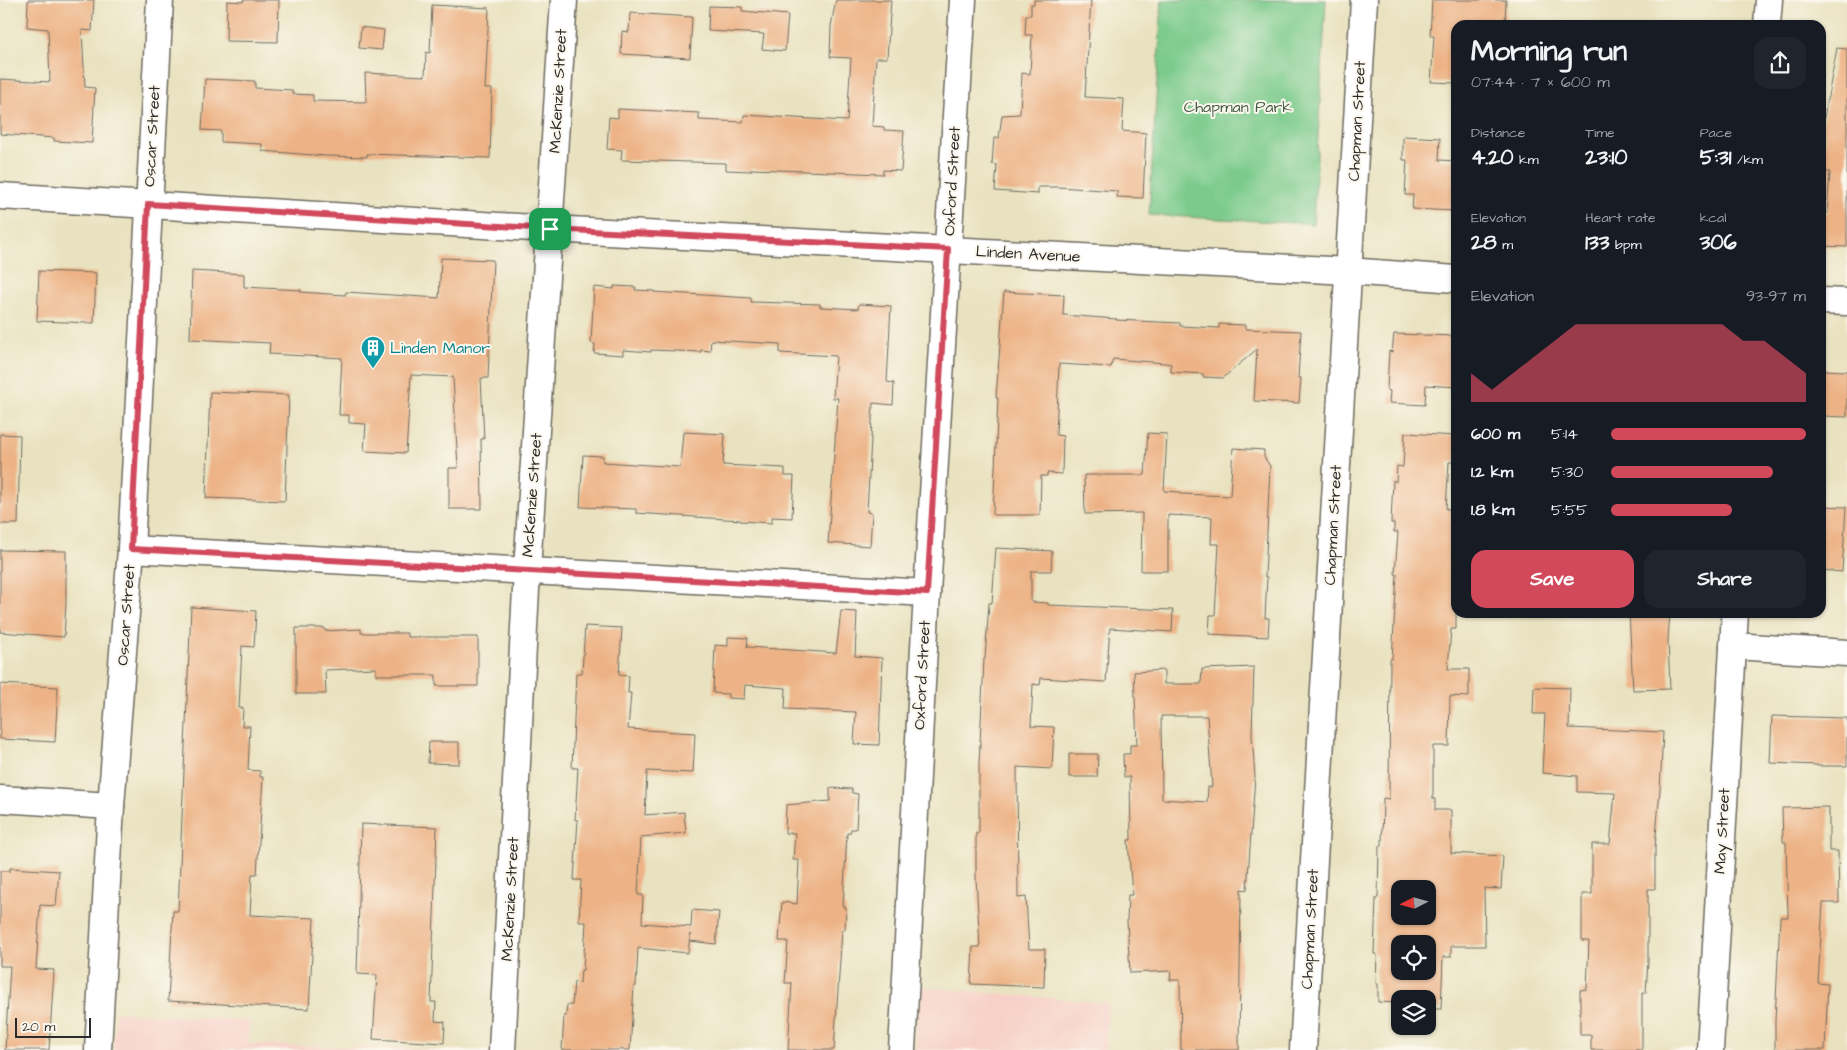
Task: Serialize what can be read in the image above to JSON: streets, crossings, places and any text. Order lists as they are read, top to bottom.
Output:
{
  "streets": {
    "street": [
      "McKenzie Street",
      "Chapman Street",
      "Oscar Street",
      "Oxford Street",
      "Linden Avenue",
      "May Street"
    ]
  },
  "crossings": [
    ["McKenzie Street", "Linden Avenue"],
    ["Chapman Street", "Linden Avenue"],
    ["Oscar Street", "Linden Avenue"],
    ["Oxford Street", "Linden Avenue"]
  ],
  "parks": ["Chapman Park"],
  "places": {
    "building": ["Linden Manor"]
  },
  "scale_bar": "20 m",
  "north": "left",
  "page": {
    "heading": ["Morning run", "07:44 · 7 × 600 m"],
    "stats": [
      ["Distance", "4.20 km"],
      ["Time", "23:10"],
      ["Pace", "5:31 /km"],
      ["Elevation", "28 m"],
      ["Heart rate", "133 bpm"],
      ["kcal", "306"]
    ],
    "chart": ["Elevation", "93–97 m"],
    "list": [
      {
        "name": "600 m",
        "note": "5:14"
      },
      {
        "name": "1.2 km",
        "note": "5:30"
      },
      {
        "name": "1.8 km",
        "note": "5:55"
      }
    ],
    "buttons": ["Save", "Share"],
    "scale": "20 m"
  }
}
